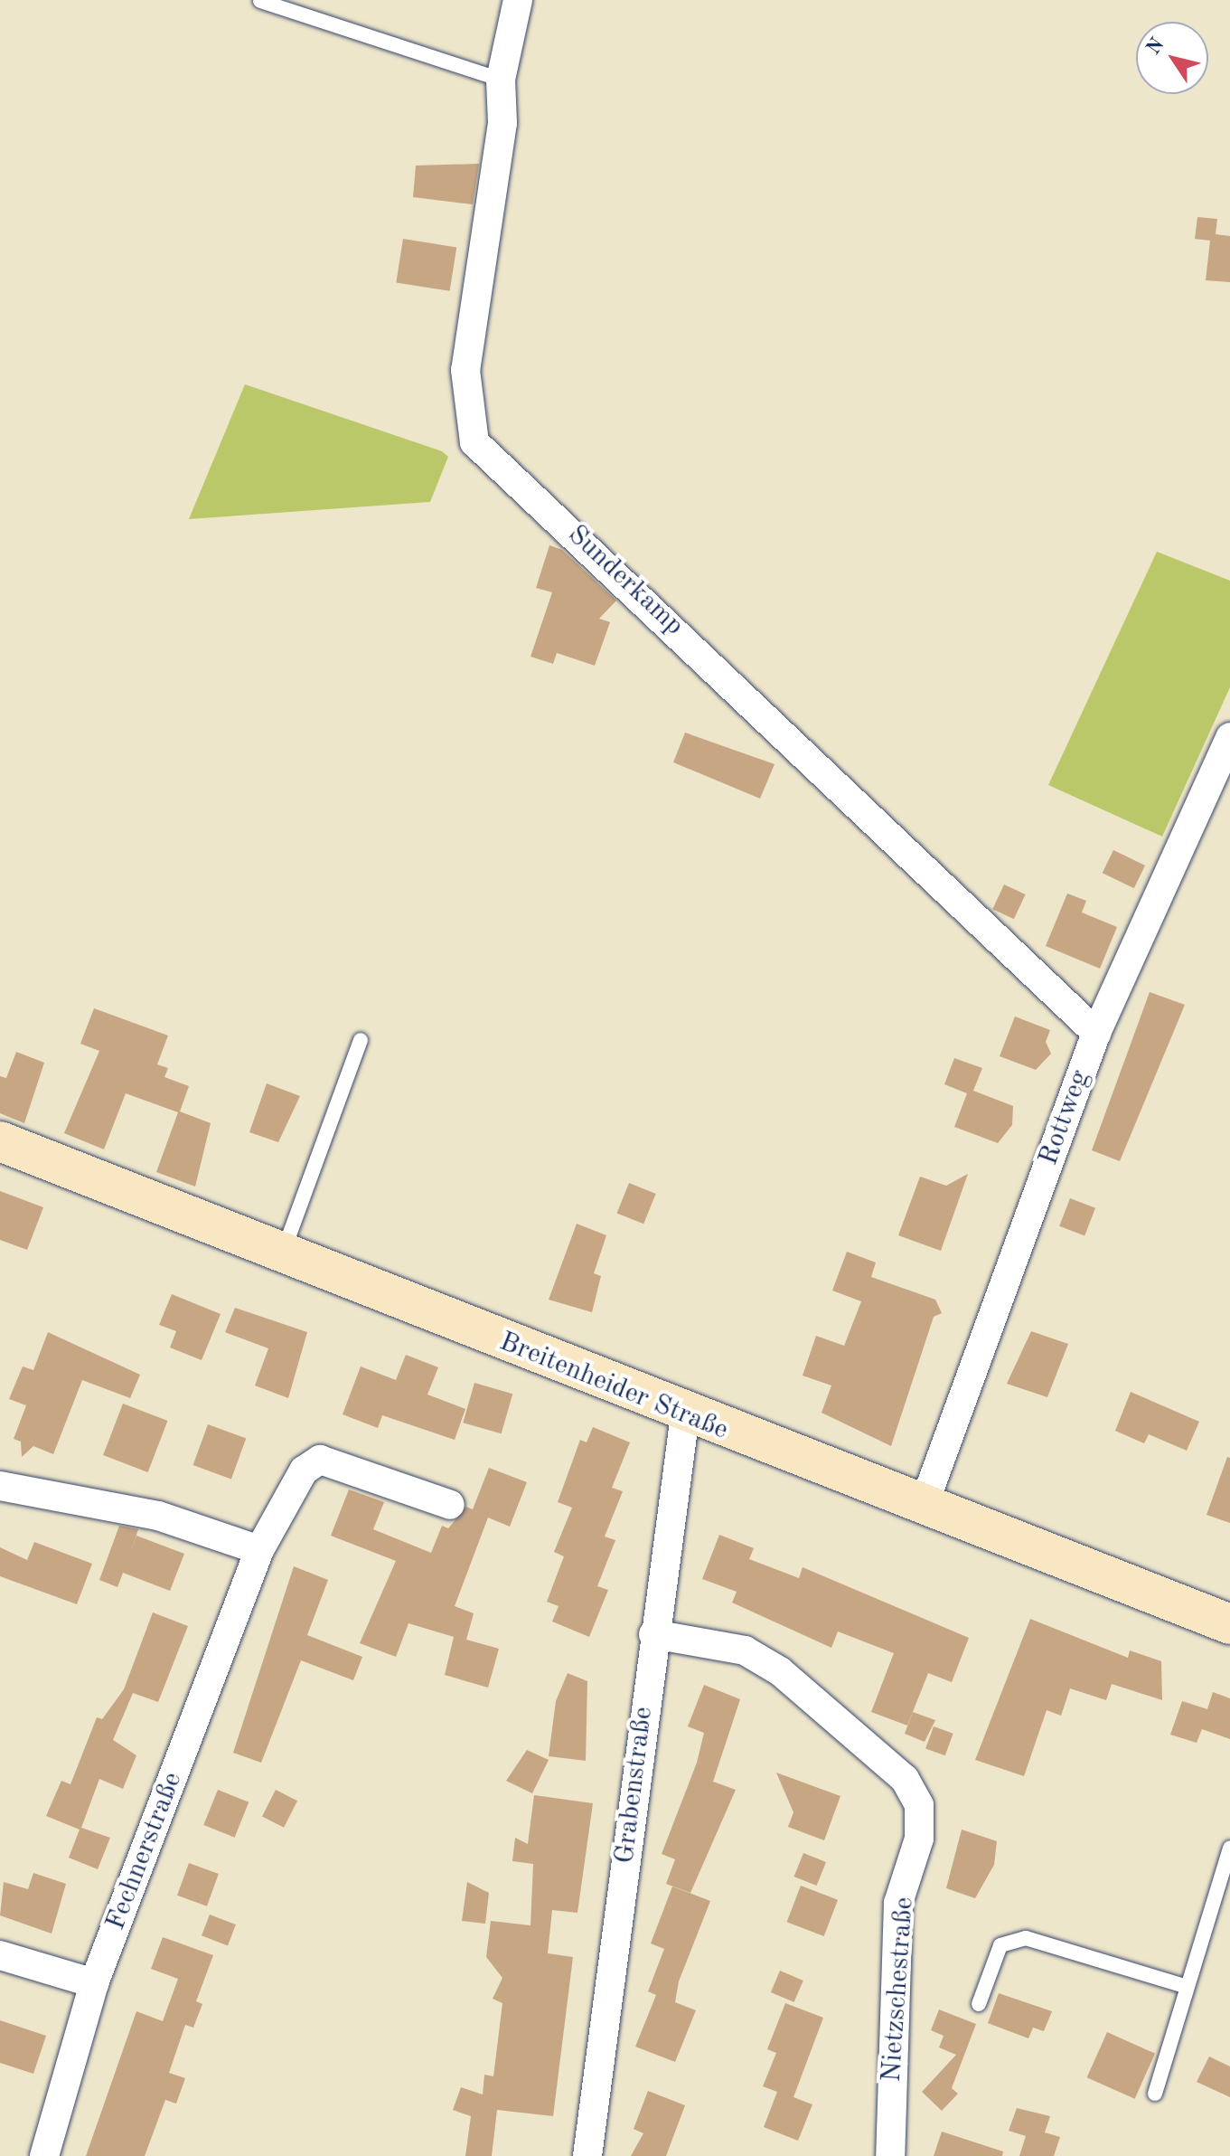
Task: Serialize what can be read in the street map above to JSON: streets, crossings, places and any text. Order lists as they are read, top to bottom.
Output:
{
  "streets": {
    "street": [
      "Sunderkamp",
      "Rottweg",
      "Breitenheider Straße",
      "Grabenstraße",
      "Fechnerstraße",
      "Nietzschestraße"
    ]
  },
  "crossings": [
    ["Sunderkamp", "Rottweg"],
    ["Rottweg", "Breitenheider Straße"],
    ["Breitenheider Straße", "Grabenstraße"],
    ["Grabenstraße", "Nietzschestraße"]
  ],
  "north": "top left"
}
